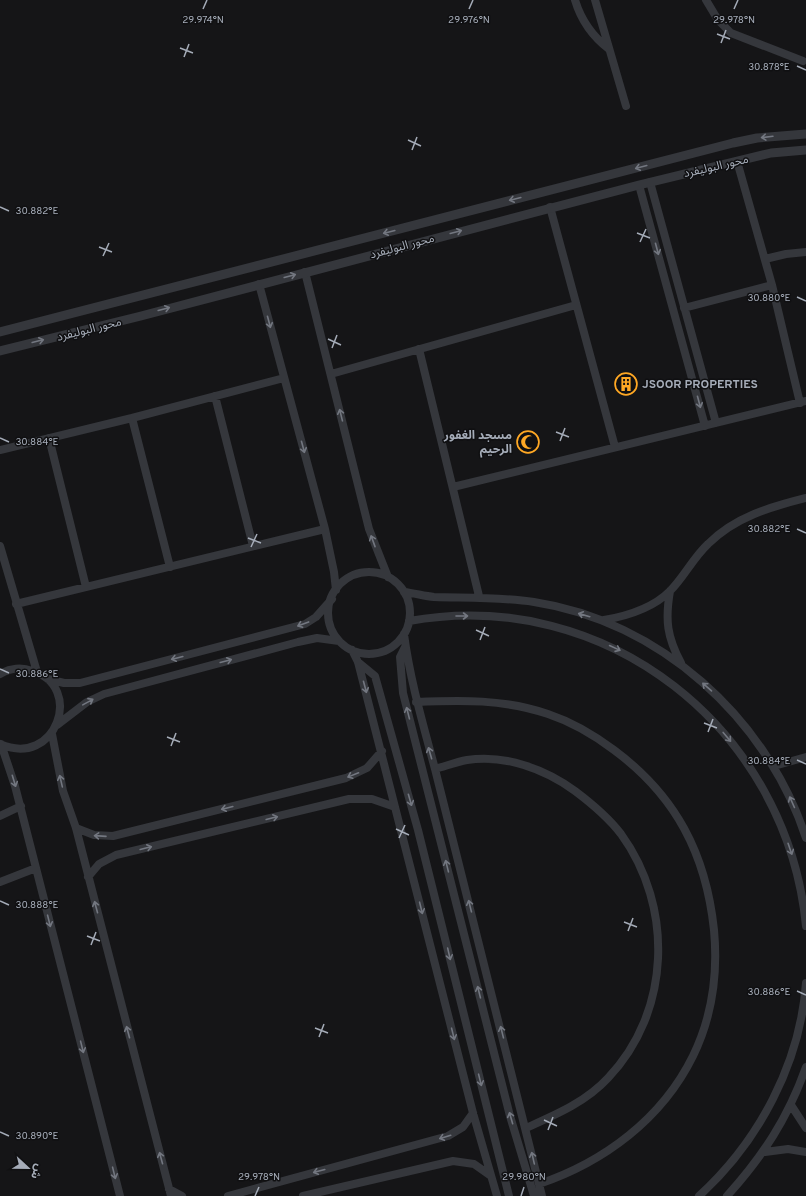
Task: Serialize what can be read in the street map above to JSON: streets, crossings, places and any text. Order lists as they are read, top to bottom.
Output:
{
  "streets": {
    "street": ["محور البوليفرد"]
  },
  "places": {
    "building": ["JSOOR PROPERTIES"],
    "mosque": ["مسجد الغفور الرحيم"]
  },
  "north": "right",
  "coordinates": [
    "29.976°N",
    "29.974°N",
    "29.978°N",
    "30.878°E",
    "30.882°E",
    "30.880°E",
    "30.884°E",
    "30.886°E",
    "30.888°E",
    "30.890°E",
    "29.980°N"
  ]
}
